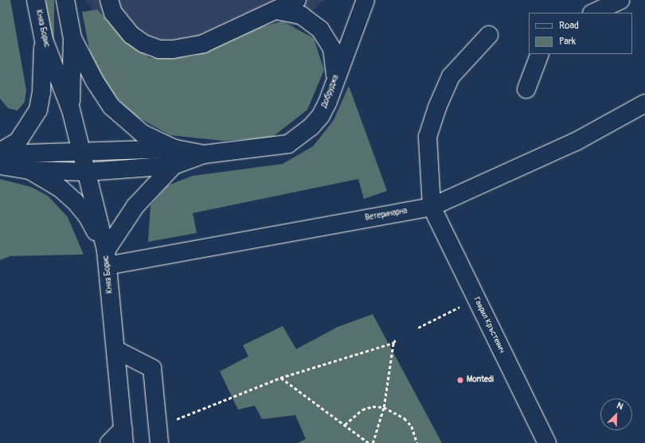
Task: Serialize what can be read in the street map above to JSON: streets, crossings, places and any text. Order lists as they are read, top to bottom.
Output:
{
  "streets": {
    "street": [
      "Княз Борис",
      "Добруджа",
      "Ветеринарна",
      "Гаврил Кръстевич"
    ]
  },
  "crossings": [
    ["Княз Борис", "Ветеринарна"],
    ["Ветеринарна", "Гаврил Кръстевич"]
  ],
  "places": ["Montedi"],
  "legend": ["Road", "Park"],
  "north": "top right"
}
